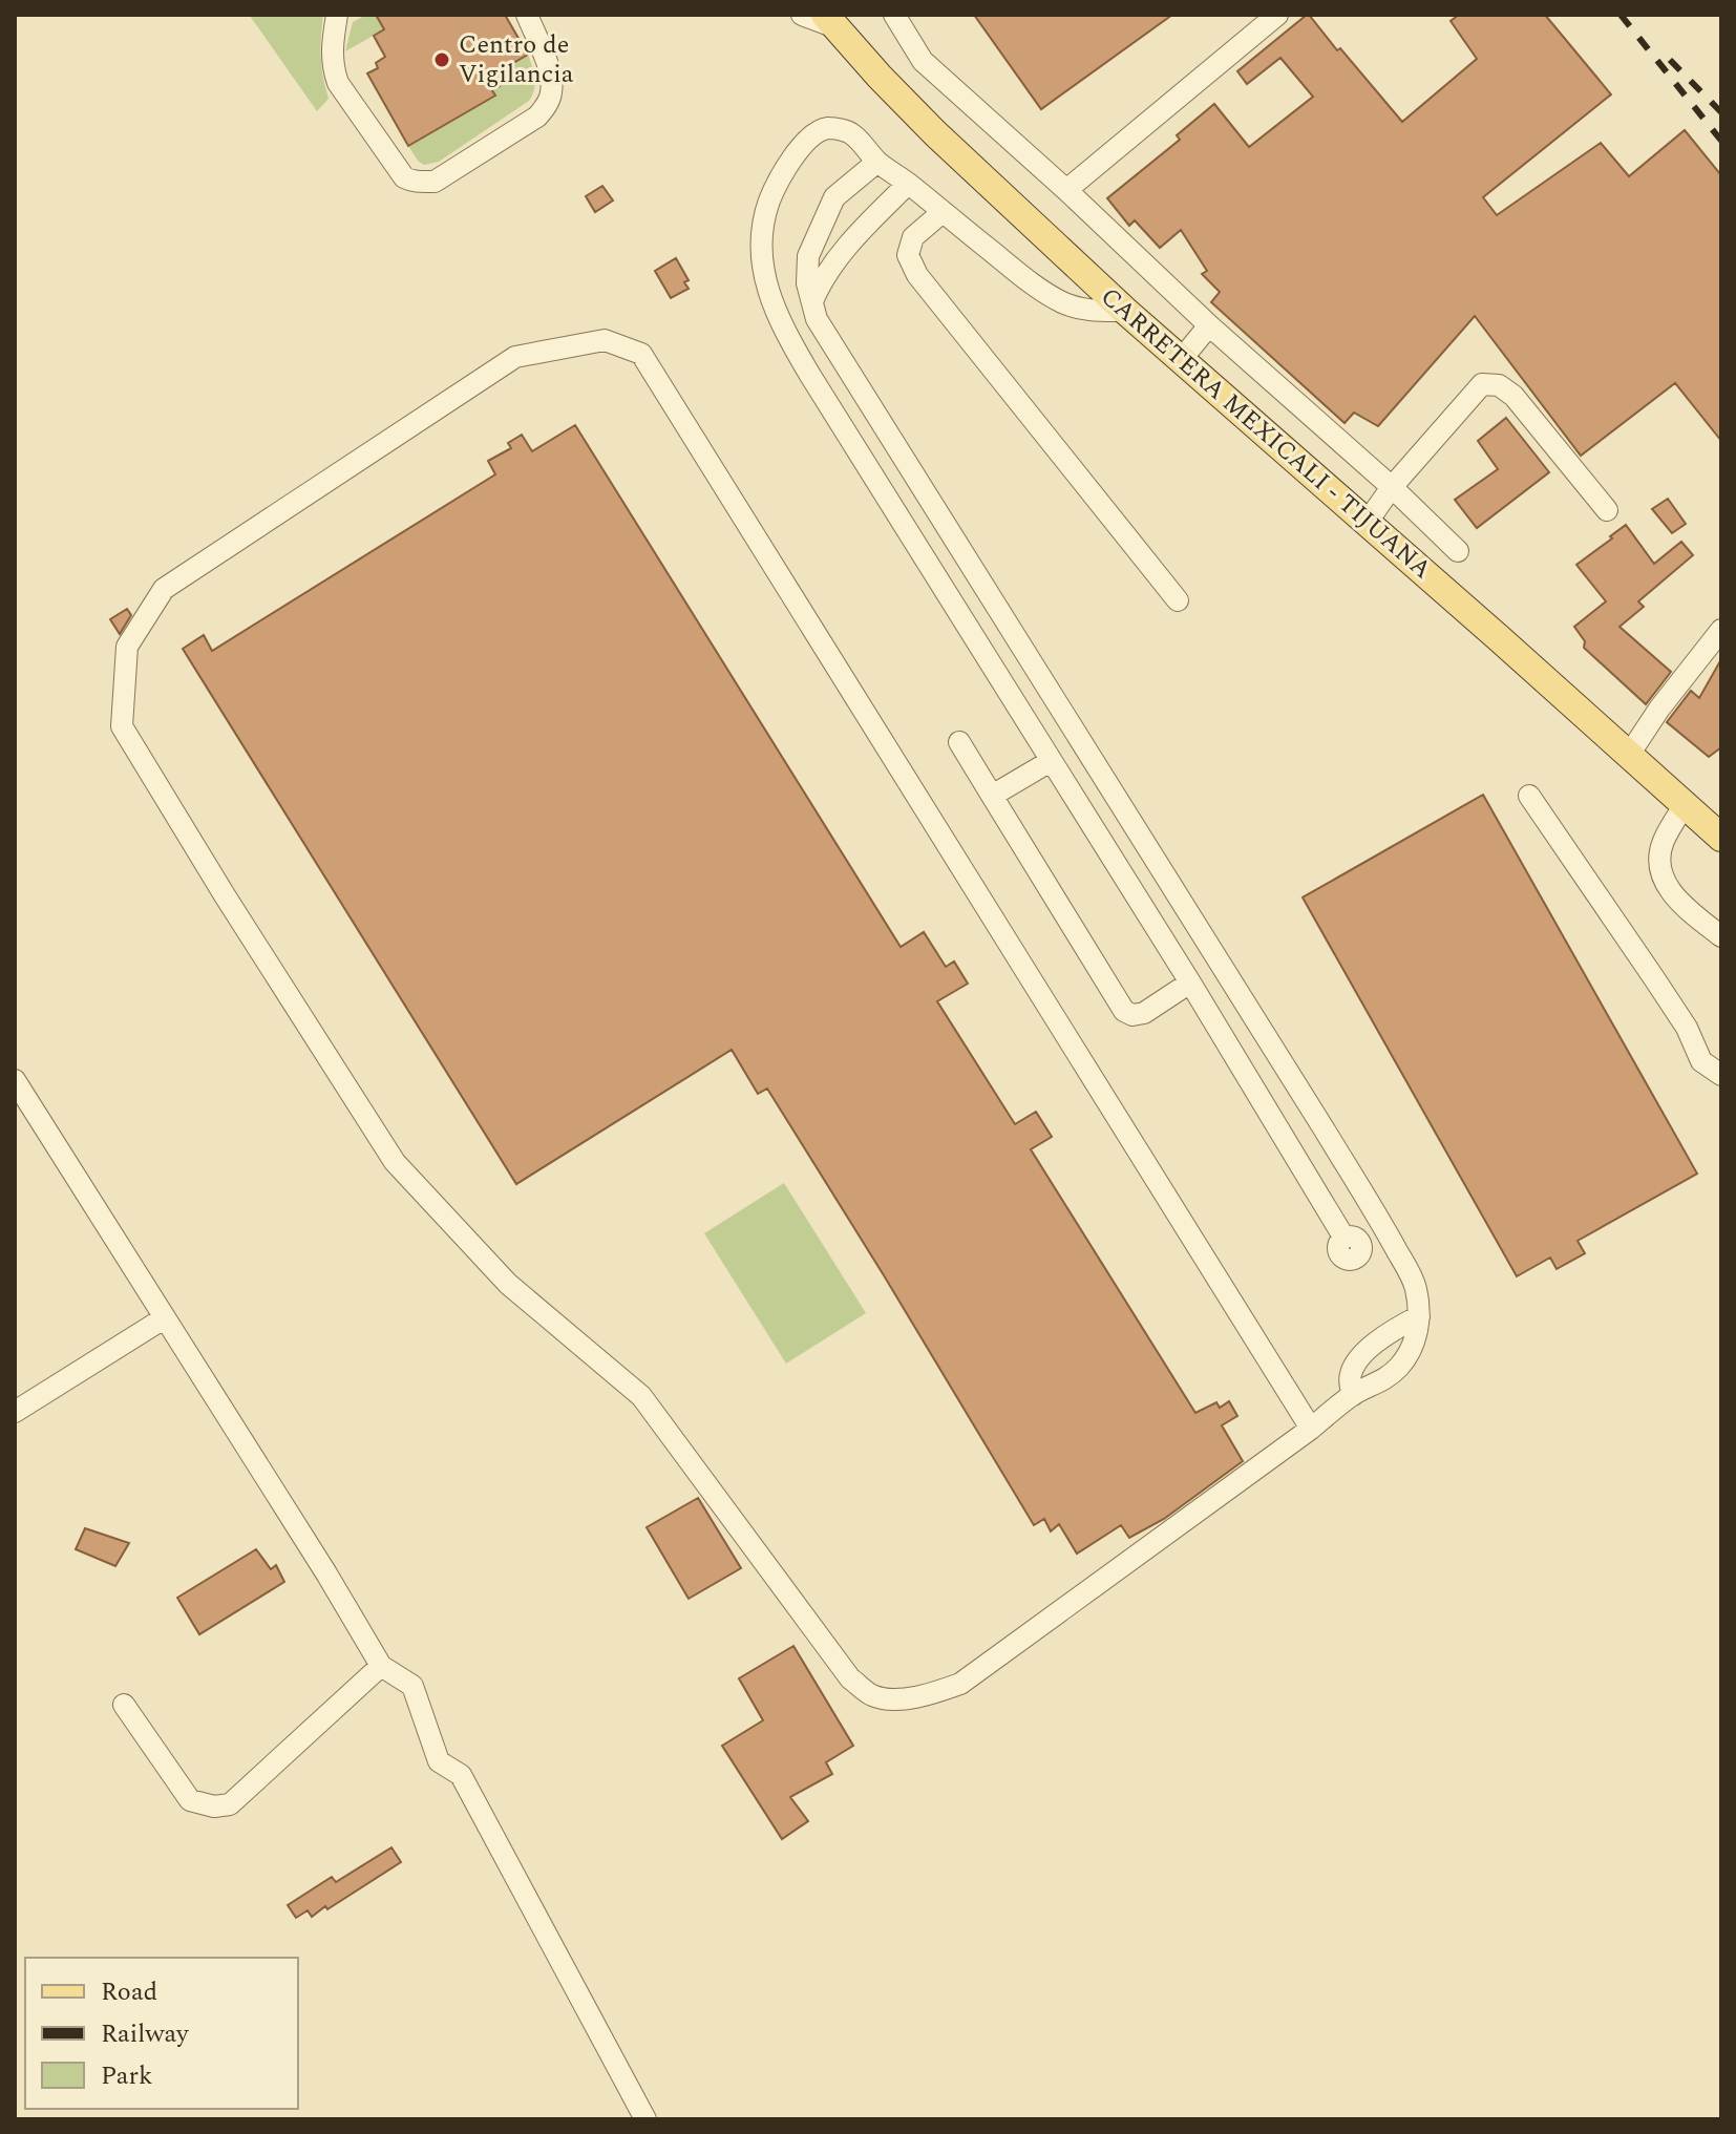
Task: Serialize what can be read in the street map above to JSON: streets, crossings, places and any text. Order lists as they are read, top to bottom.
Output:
{
  "streets": {
    "main road": ["CARRETERA MEXICALI - TIJUANA"]
  },
  "places": ["Centro de Vigilancia"],
  "legend": ["Road", "Railway", "Park"]
}
